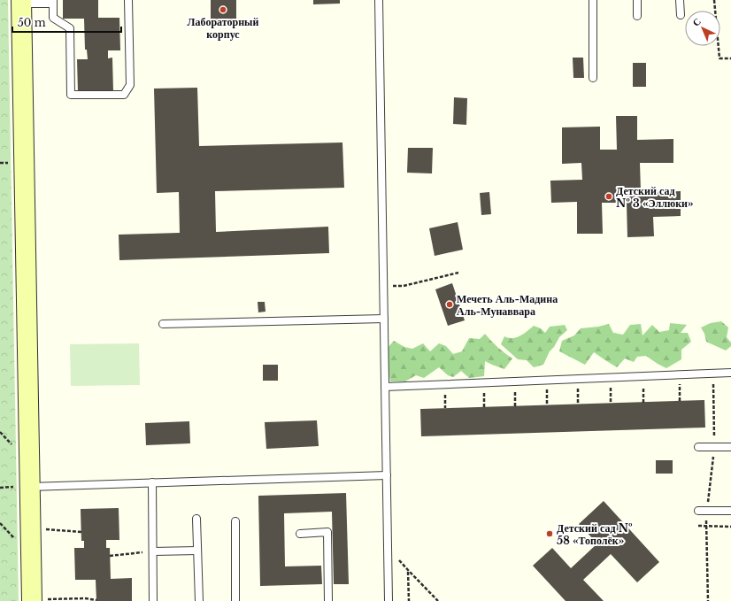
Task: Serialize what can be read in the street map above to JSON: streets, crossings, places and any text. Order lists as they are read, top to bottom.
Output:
{
  "places": [
    "Лабораторный корпус",
    "Детский сад № 3 «Эллюки»",
    "Мечеть Аль-Мадина Аль-Мунаввара",
    "Детский сад № 58 «Тополёк»"
  ],
  "scale_bar": "50 m",
  "north": "top left"
}
